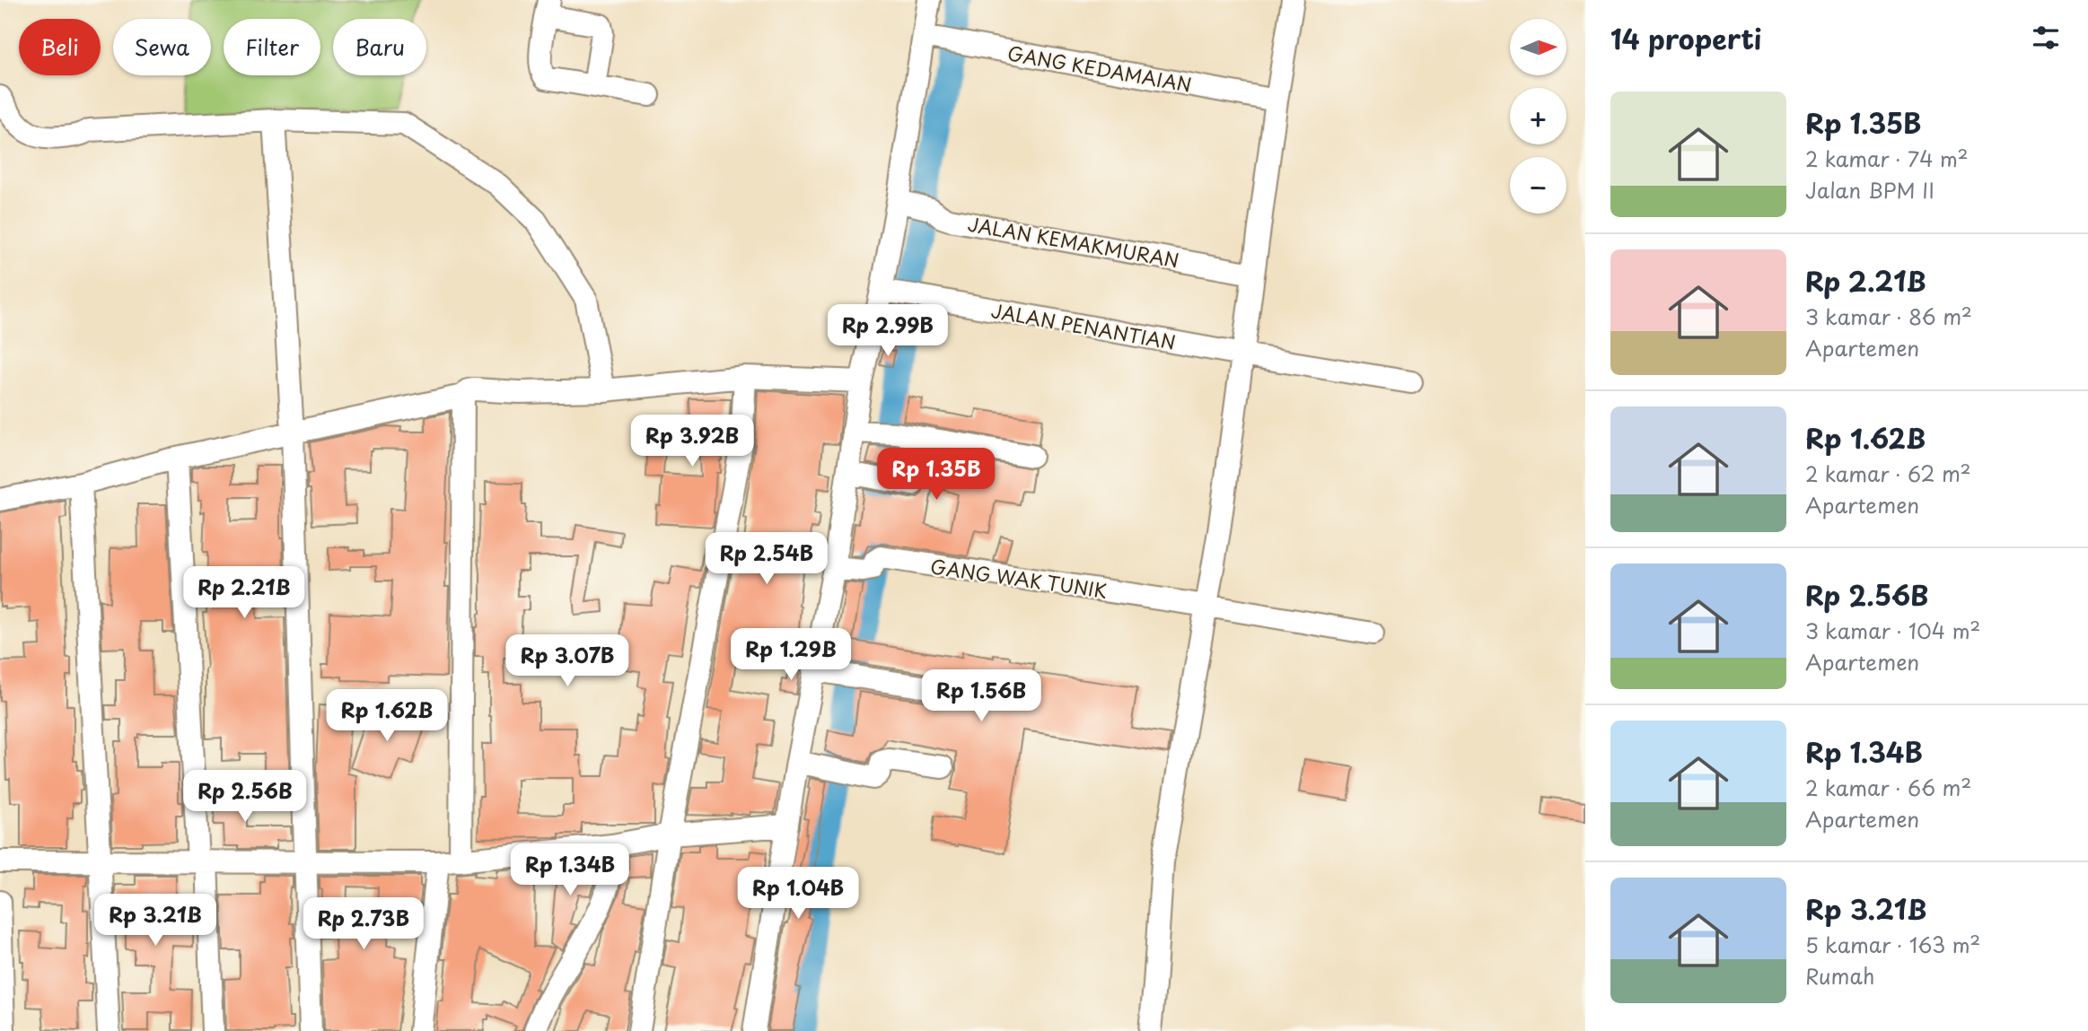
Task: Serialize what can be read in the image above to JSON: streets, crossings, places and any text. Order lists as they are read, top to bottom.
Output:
{
  "streets": {
    "street": [
      "GANG KEDAMAIAN",
      "JALAN KEMAKMURAN",
      "JALAN PENANTIAN",
      "GANG WAK TUNIK"
    ]
  },
  "north": "right",
  "page": {
    "heading": "14 properti",
    "map_buttons": ["+", "−"],
    "chip": [
      "Beli",
      "Sewa",
      "Filter",
      "Baru"
    ],
    "list": [
      {
        "name": "Rp 1.35B",
        "note": "2 kamar · 74 m² · Jalan BPM II"
      },
      {
        "name": "Rp 2.21B",
        "note": "3 kamar · 86 m² · Apartemen"
      },
      {
        "name": "Rp 1.62B",
        "note": "2 kamar · 62 m² · Apartemen"
      },
      {
        "name": "Rp 2.56B",
        "note": "3 kamar · 104 m² · Apartemen"
      },
      {
        "name": "Rp 1.34B",
        "note": "2 kamar · 66 m² · Apartemen"
      },
      {
        "name": "Rp 3.21B",
        "note": "5 kamar · 163 m² · Rumah"
      }
    ],
    "price": [
      "Rp 2.99B",
      "Rp 3.92B",
      "Rp 1.35B",
      "Rp 2.54B",
      "Rp 2.21B",
      "Rp 1.29B",
      "Rp 3.07B",
      "Rp 1.56B",
      "Rp 1.62B",
      "Rp 2.56B",
      "Rp 1.34B",
      "Rp 1.04B",
      "Rp 3.21B",
      "Rp 2.73B"
    ]
  }
}
